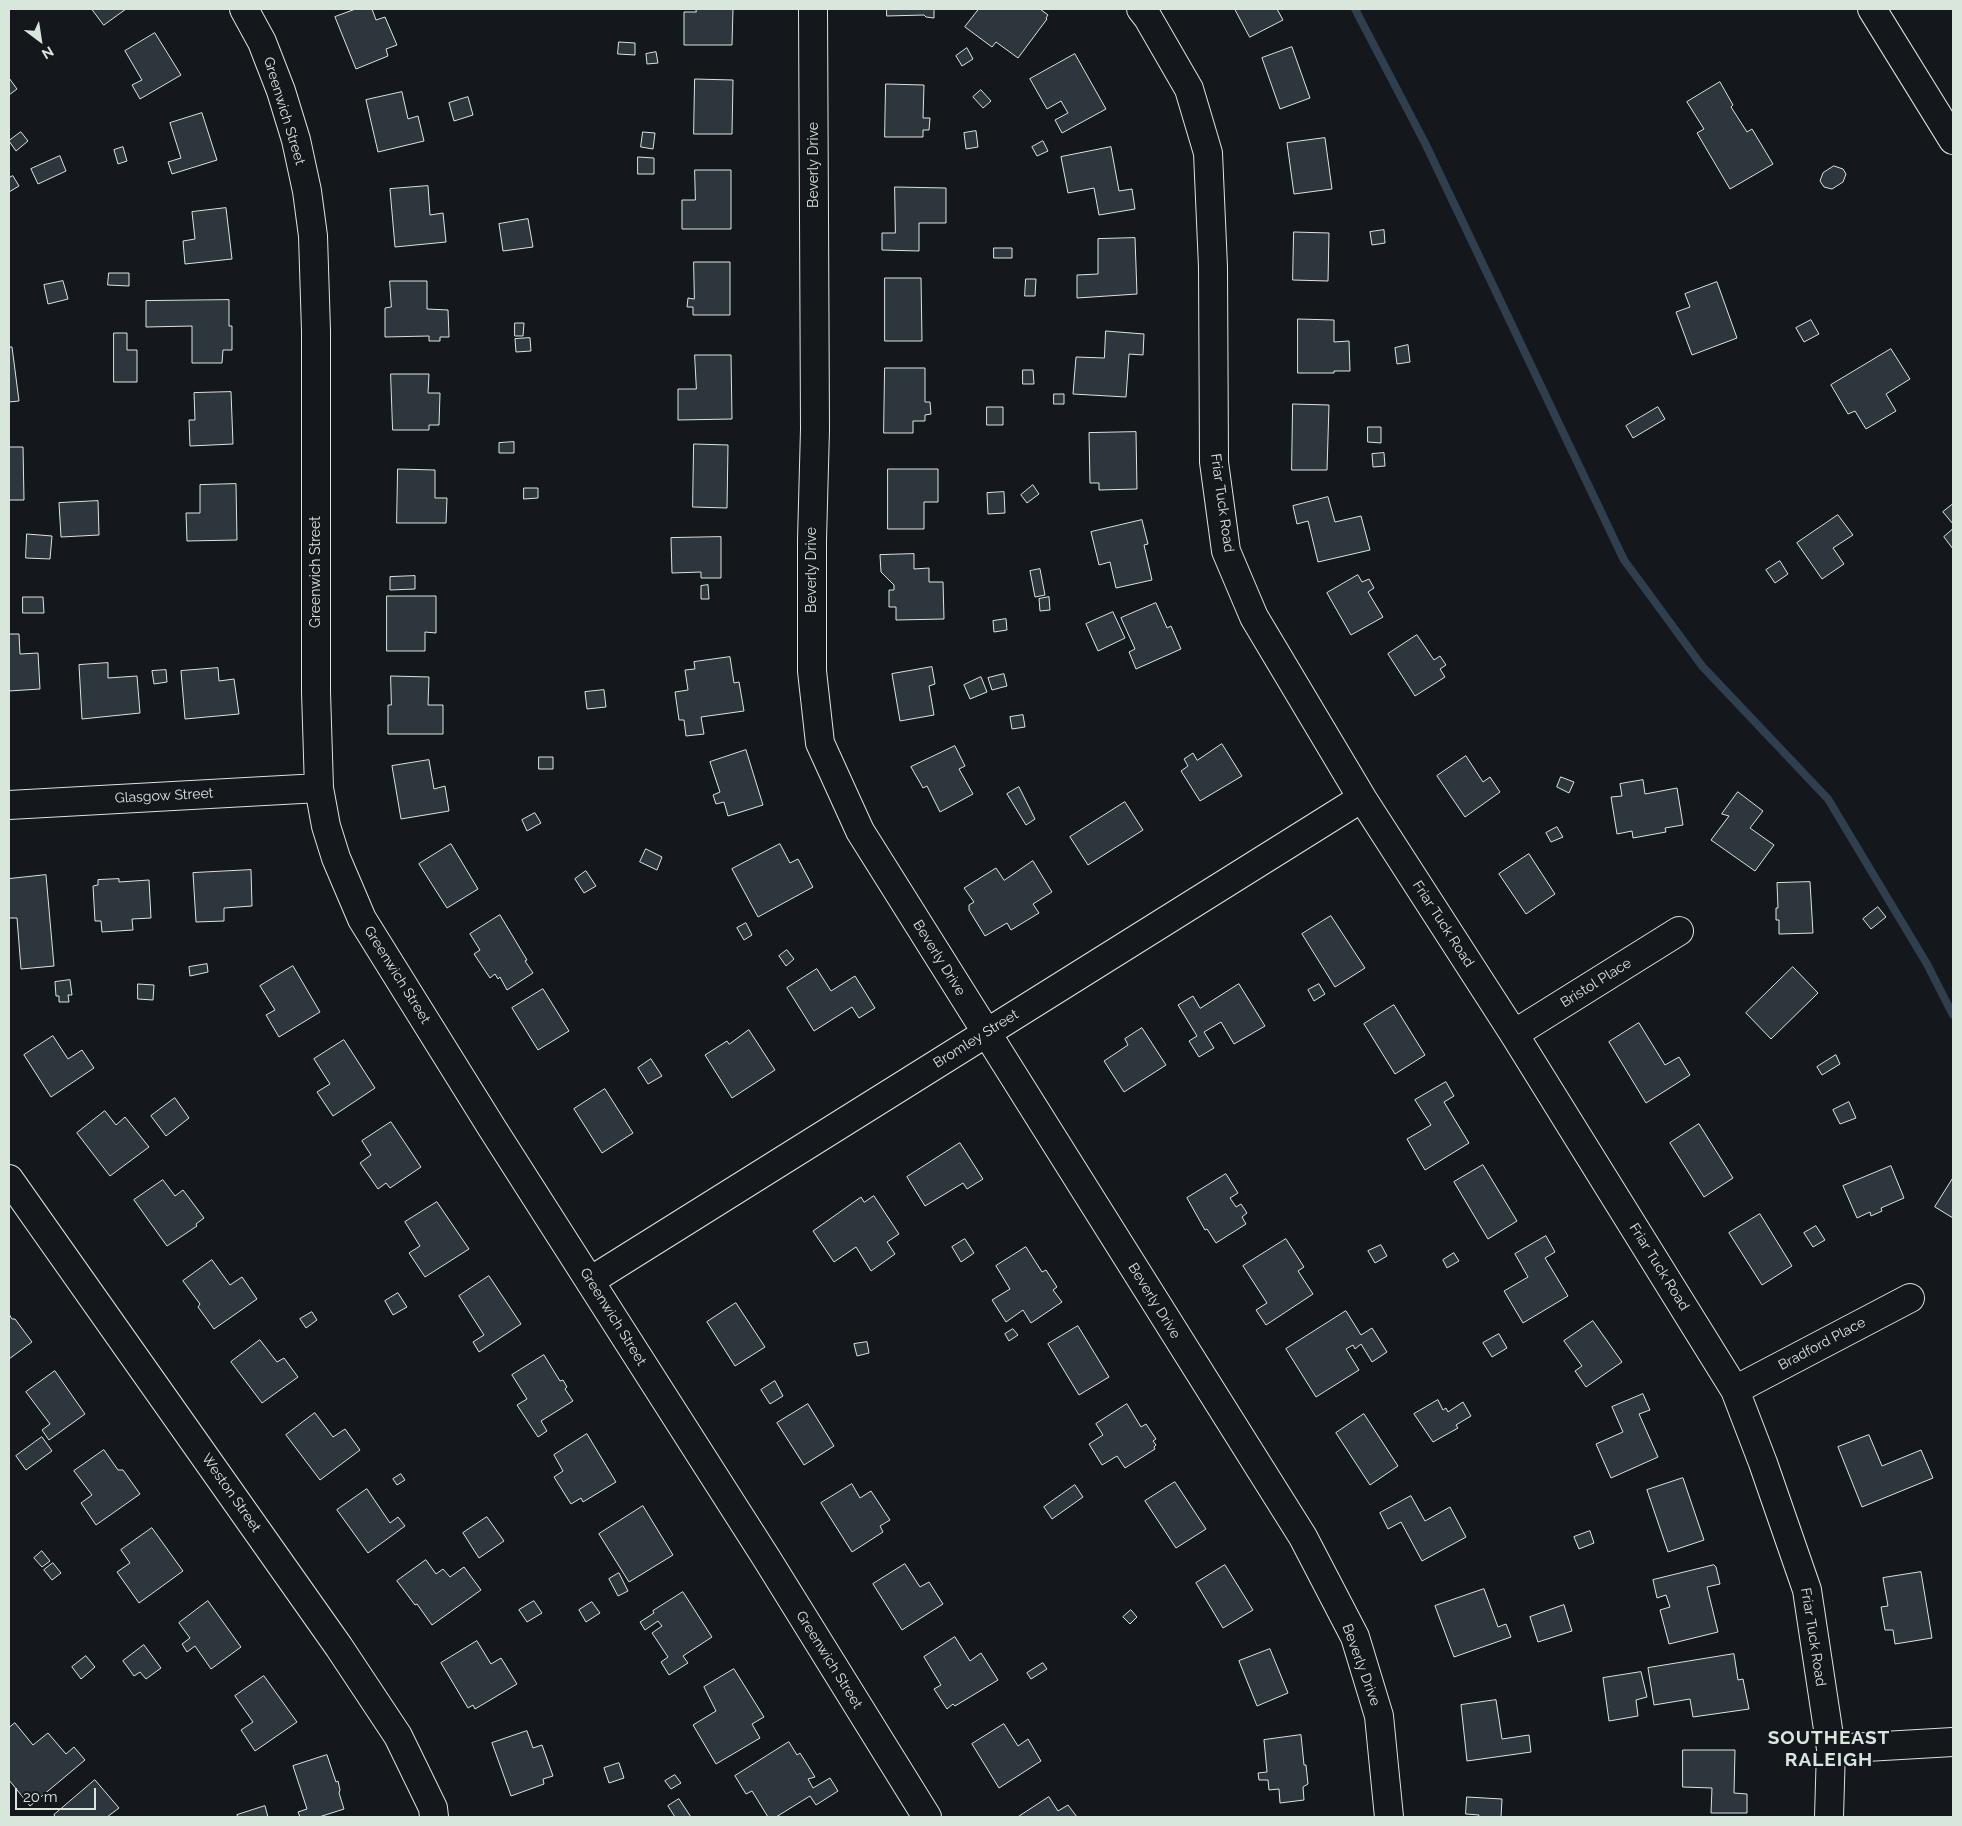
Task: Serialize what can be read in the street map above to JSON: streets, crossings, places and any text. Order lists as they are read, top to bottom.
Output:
{
  "streets": {
    "street": [
      "Greenwich Street",
      "Beverly Drive",
      "Friar Tuck Road",
      "Glasgow Street",
      "Bristol Place",
      "Bromley Street",
      "Bradford Place",
      "Weston Street"
    ]
  },
  "crossings": [
    ["Greenwich Street", "Glasgow Street"],
    ["Greenwich Street", "Bromley Street"],
    ["Beverly Drive", "Bromley Street"],
    ["Friar Tuck Road", "Bristol Place"],
    ["Friar Tuck Road", "Bromley Street"],
    ["Friar Tuck Road", "Bradford Place"]
  ],
  "districts": ["SOUTHEAST RALEIGH"],
  "scale_bar": "20 m",
  "north": "bottom right"
}
